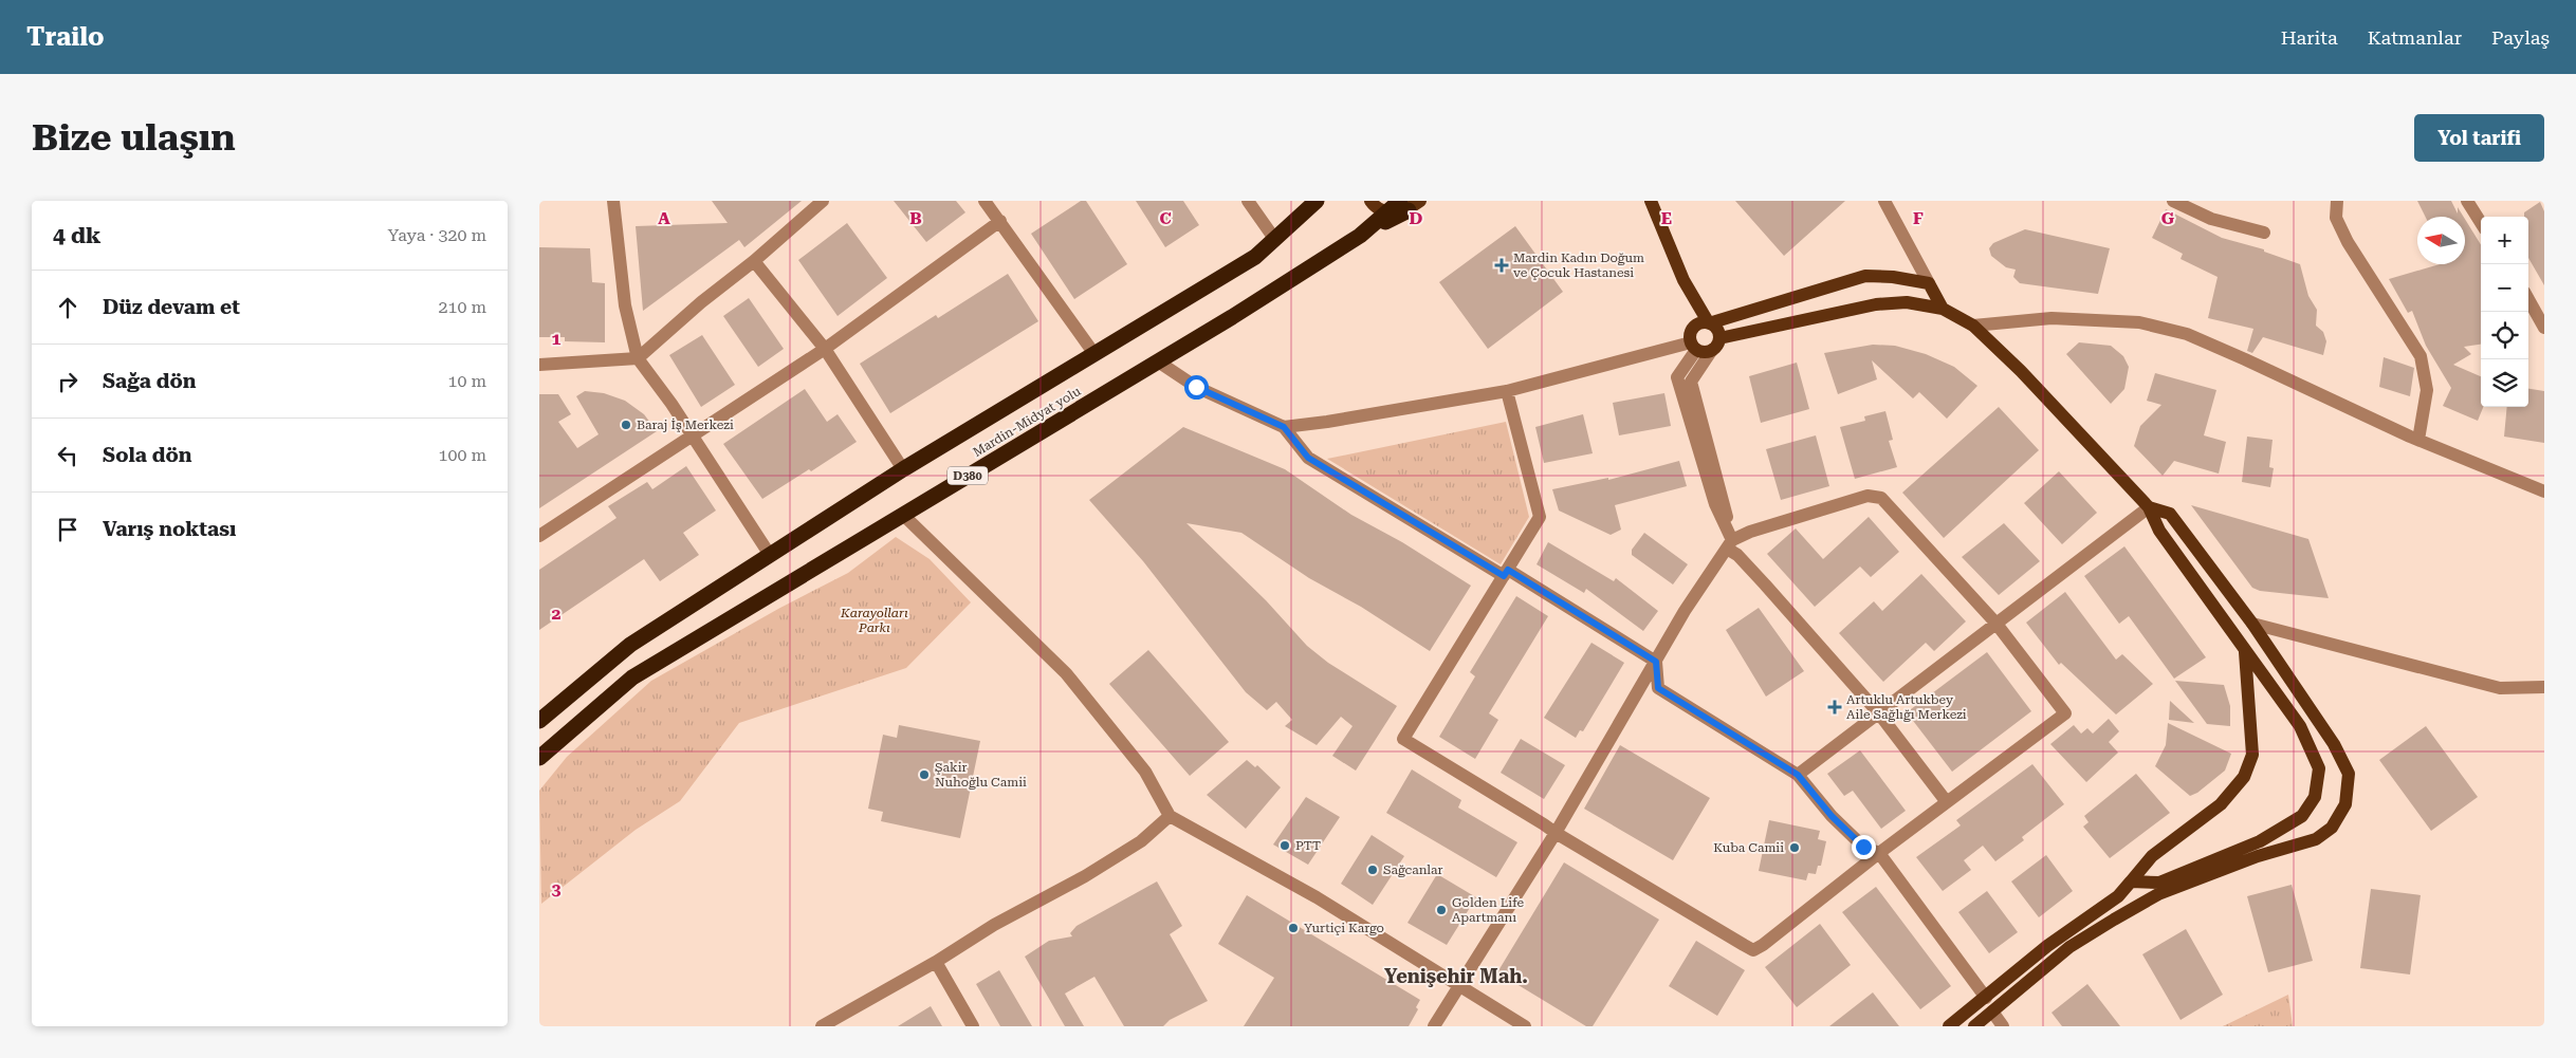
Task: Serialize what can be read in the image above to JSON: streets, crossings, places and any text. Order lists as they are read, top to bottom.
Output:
{
  "streets": {
    "highway": ["Mardin-Midyat yolu", "D380"]
  },
  "districts": ["Yenişehir Mah."],
  "parks": ["Karayolları Parkı"],
  "places": {
    "health": ["Mardin Kadın Doğum ve Çocuk Hastanesi", "Artuklu Artukbey Aile Sağlığı Merkezi"],
    "other": [
      "Baraj İş Merkezi",
      "Şakir Nuhoğlu Camii",
      "PTT",
      "Kuba Camii",
      "Sağcanlar",
      "Golden Life Apartmanı",
      "Yurtiçi Kargo"
    ]
  },
  "north": "left",
  "page": {
    "header": "Trailo",
    "nav": ["Harita", "Katmanlar", "Paylaş"],
    "buttons": "Yol tarifi",
    "title": "Bize ulaşın",
    "heading": ["4 dk", "Yaya · 320 m"],
    "map_buttons": ["+", "−"],
    "list": [
      ["Düz devam et", "210 m"],
      ["Sağa dön", "10 m"],
      ["Sola dön", "100 m"],
      "Varış noktası"
    ]
  },
  "grid": {
    "columns": [
      "A",
      "B",
      "C",
      "D",
      "E",
      "F",
      "G"
    ],
    "rows": ["1", "2", "3"]
  }
}
